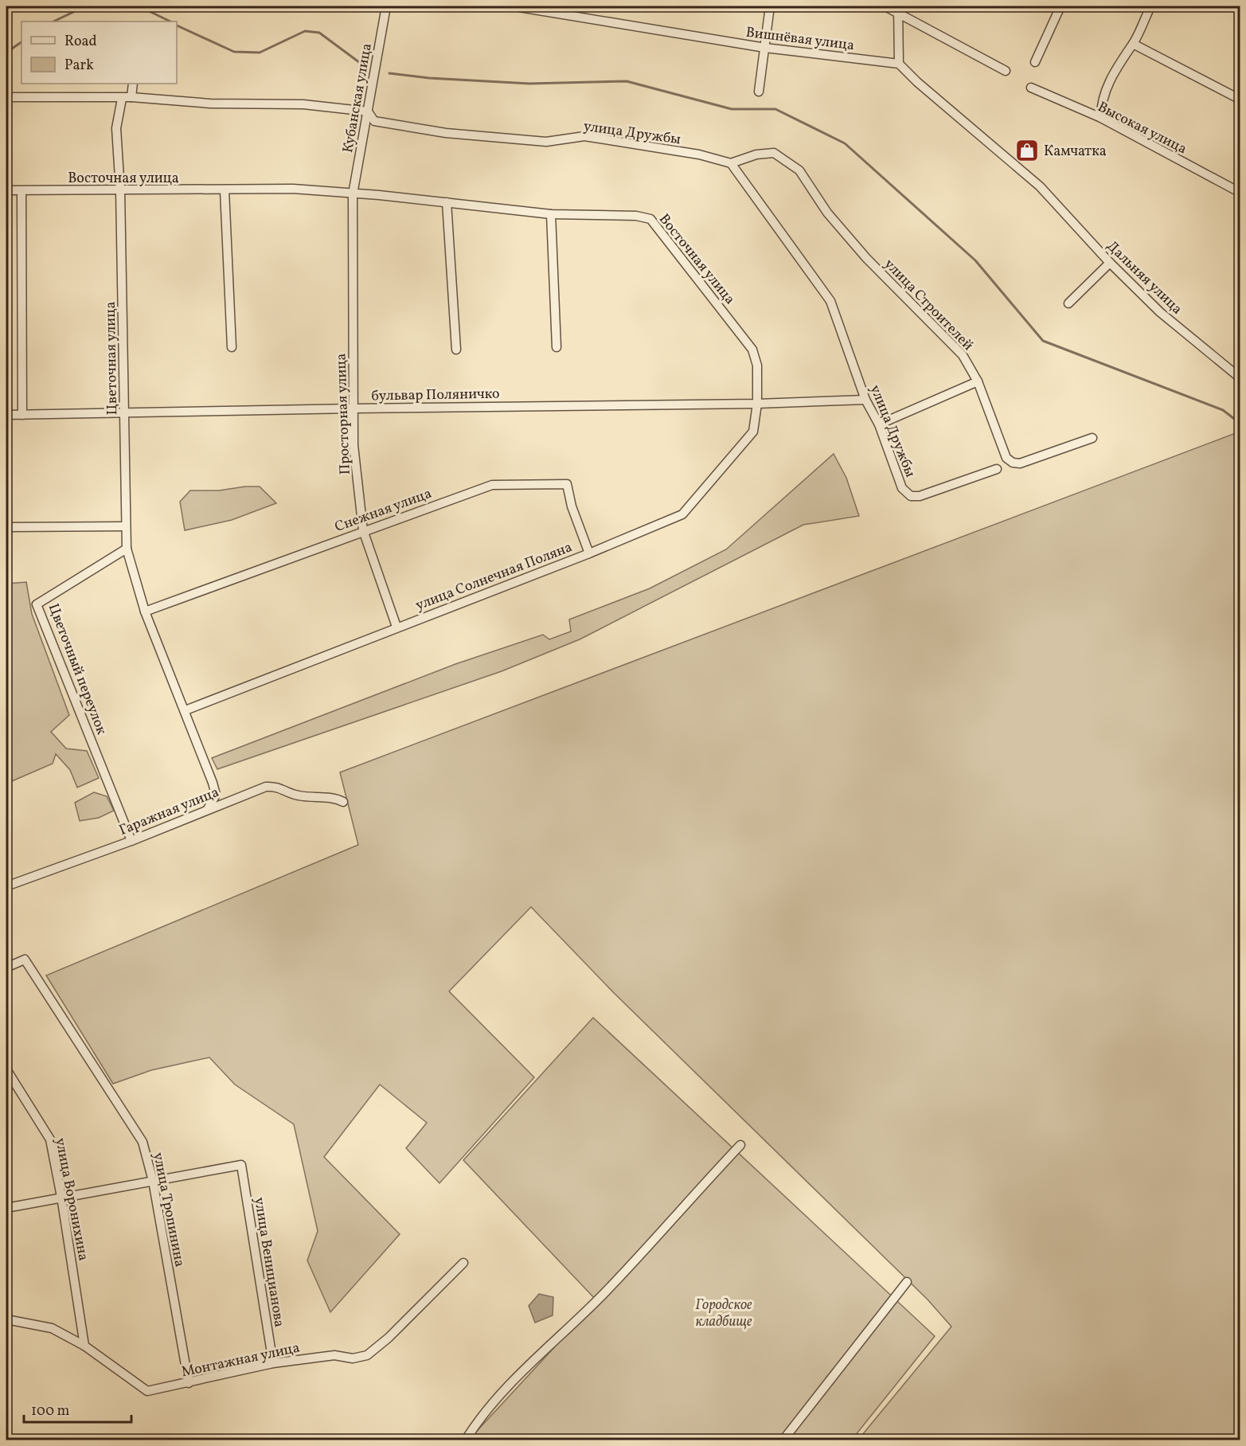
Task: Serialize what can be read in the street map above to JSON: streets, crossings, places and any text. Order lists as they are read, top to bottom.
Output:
{
  "streets": {
    "street": [
      "Вишнёвая улица",
      "Кубанская улица",
      "Высокая улица",
      "улица Дружбы",
      "Восточная улица",
      "Дальняя улица",
      "улица Строителей",
      "Цветочная улица",
      "бульвар Поляничко",
      "Просторная улица",
      "Снежная улица",
      "улица Солнечная Поляна",
      "Цветочный переулок",
      "Гаражная улица",
      "улица Воронихина",
      "улица Тропинина",
      "улица Веницианова",
      "Монтажная улица"
    ]
  },
  "crossings": [
    ["Вишнёвая улица", "Дальняя улица"],
    ["Кубанская улица", "улица Дружбы"],
    ["Кубанская улица", "Восточная улица"],
    ["Кубанская улица", "Просторная улица"],
    ["улица Дружбы", "улица Строителей"],
    ["улица Дружбы", "Цветочная улица"],
    ["улица Дружбы", "бульвар Поляничко"],
    ["Восточная улица", "Цветочная улица"],
    ["Восточная улица", "бульвар Поляничко"],
    ["Восточная улица", "Просторная улица"],
    ["Восточная улица", "улица Солнечная Поляна"],
    ["Цветочная улица", "бульвар Поляничко"],
    ["Цветочная улица", "Снежная улица"],
    ["Цветочная улица", "улица Солнечная Поляна"],
    ["Цветочная улица", "Цветочный переулок"],
    ["Цветочная улица", "Гаражная улица"],
    ["бульвар Поляничко", "Просторная улица"],
    ["бульвар Поляничко", "улица Солнечная Поляна"],
    ["Просторная улица", "Снежная улица"],
    ["Просторная улица", "улица Солнечная Поляна"],
    ["Снежная улица", "улица Солнечная Поляна"],
    ["Цветочный переулок", "Гаражная улица"],
    ["улица Воронихина", "Монтажная улица"],
    ["улица Тропинина", "улица Веницианова"],
    ["улица Тропинина", "Монтажная улица"],
    ["улица Веницианова", "Монтажная улица"]
  ],
  "parks": ["Городское кладбище"],
  "places": {
    "shop": ["Камчатка"]
  },
  "legend": ["Road", "Park"],
  "scale_bar": "100 m"
}
